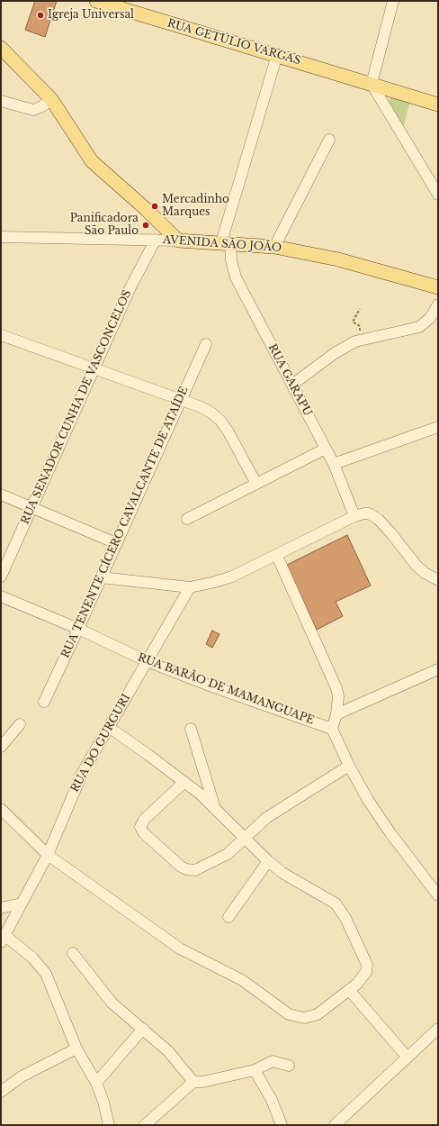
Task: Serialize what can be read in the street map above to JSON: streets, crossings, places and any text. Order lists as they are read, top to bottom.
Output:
{
  "streets": {
    "main road": ["RUA GETÚLIO VARGAS", "AVENIDA SÃO JOÃO"],
    "street": [
      "RUA GARAPU",
      "RUA SENADOR CUNHA DE VASCONCELOS",
      "RUA TENENTE CÍCERO CAVALCANTE DE ATAÍDE",
      "RUA BARÃO DE MAMANGUAPE",
      "RUA DO GURGURI"
    ]
  },
  "crossings": [
    ["AVENIDA SÃO JOÃO", "RUA GARAPU"],
    ["AVENIDA SÃO JOÃO", "RUA SENADOR CUNHA DE VASCONCELOS"],
    ["RUA TENENTE CÍCERO CAVALCANTE DE ATAÍDE", "RUA BARÃO DE MAMANGUAPE"],
    ["RUA BARÃO DE MAMANGUAPE", "RUA DO GURGURI"]
  ],
  "places": ["Igreja Universal", "Mercadinho Marques", "Panificadora São Paulo"]
}
